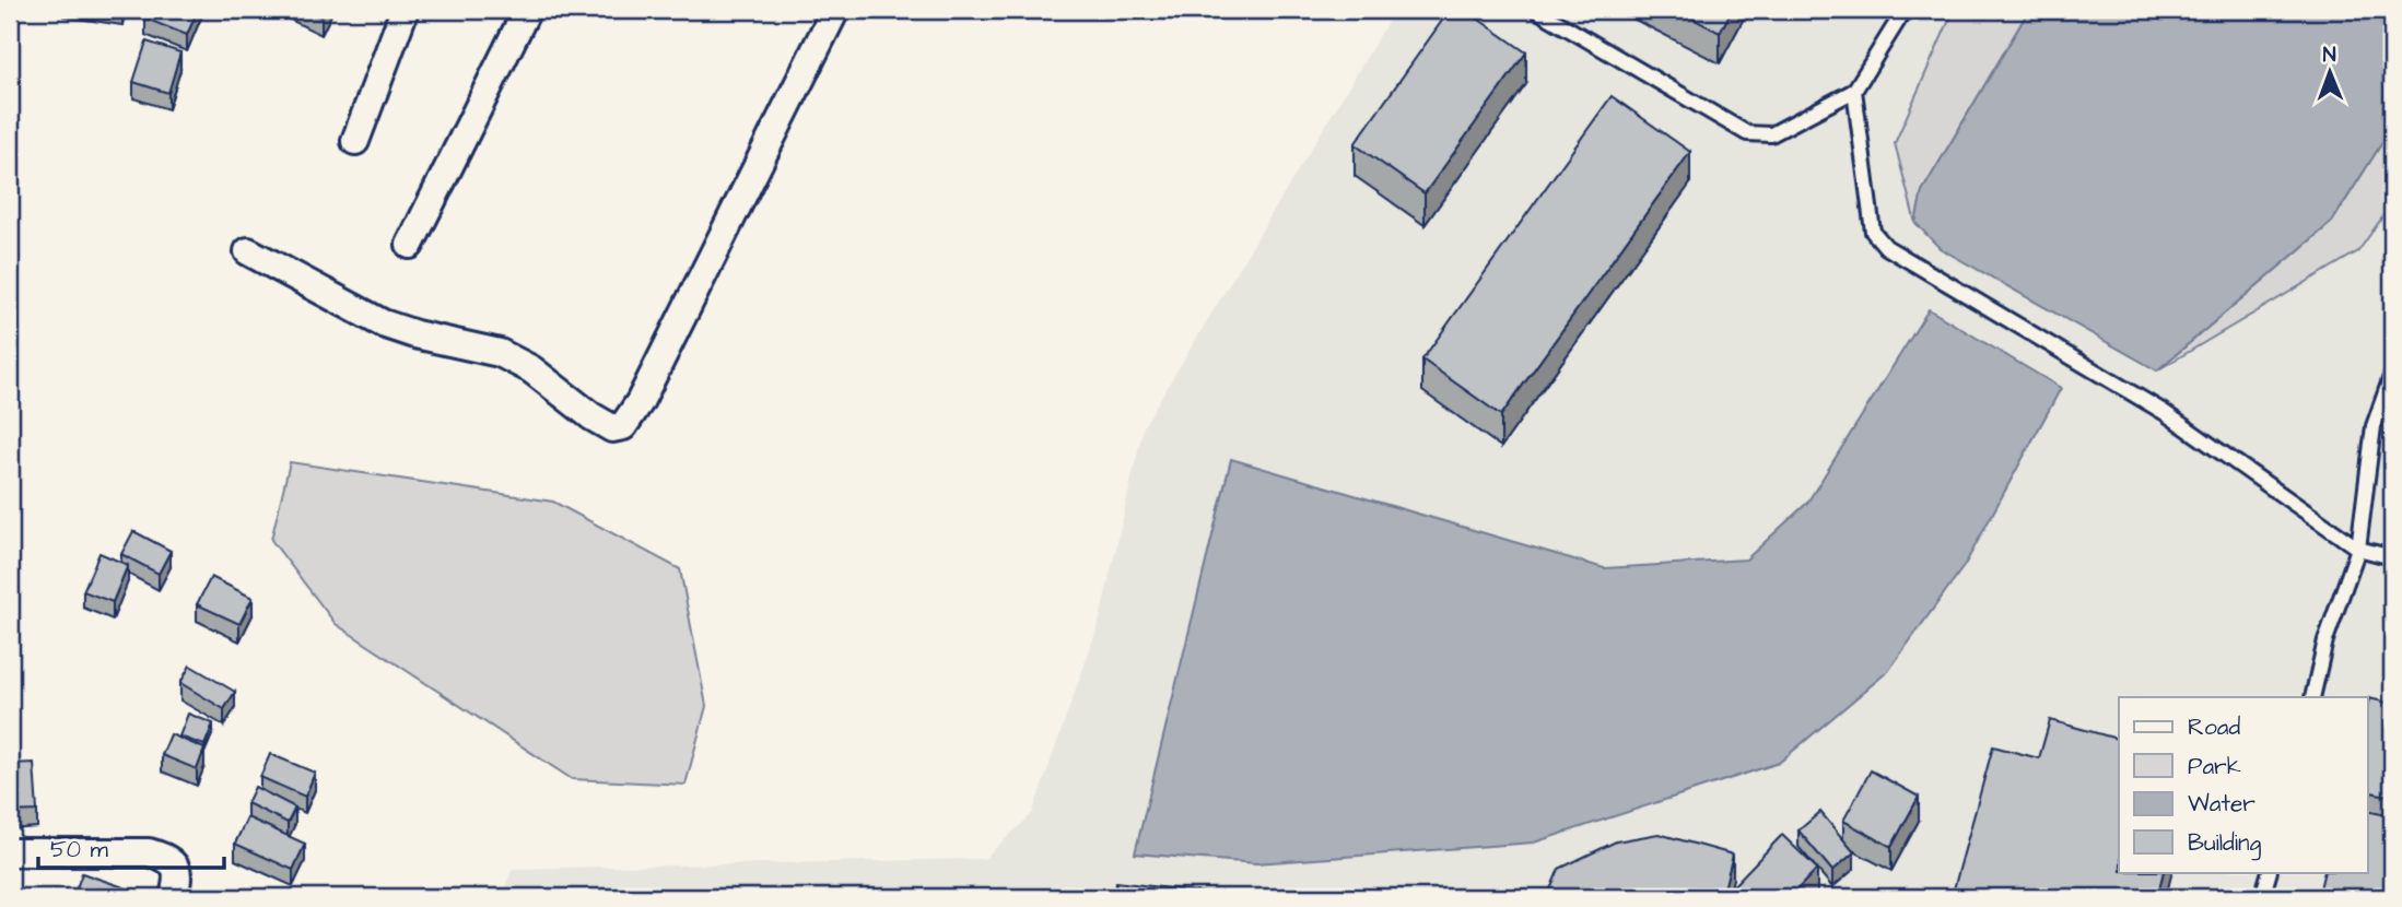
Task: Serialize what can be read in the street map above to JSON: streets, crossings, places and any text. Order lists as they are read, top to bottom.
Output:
{
  "legend": [
    "Road",
    "Park",
    "Water",
    "Building"
  ],
  "scale_bar": "50 m",
  "north": "top"
}
